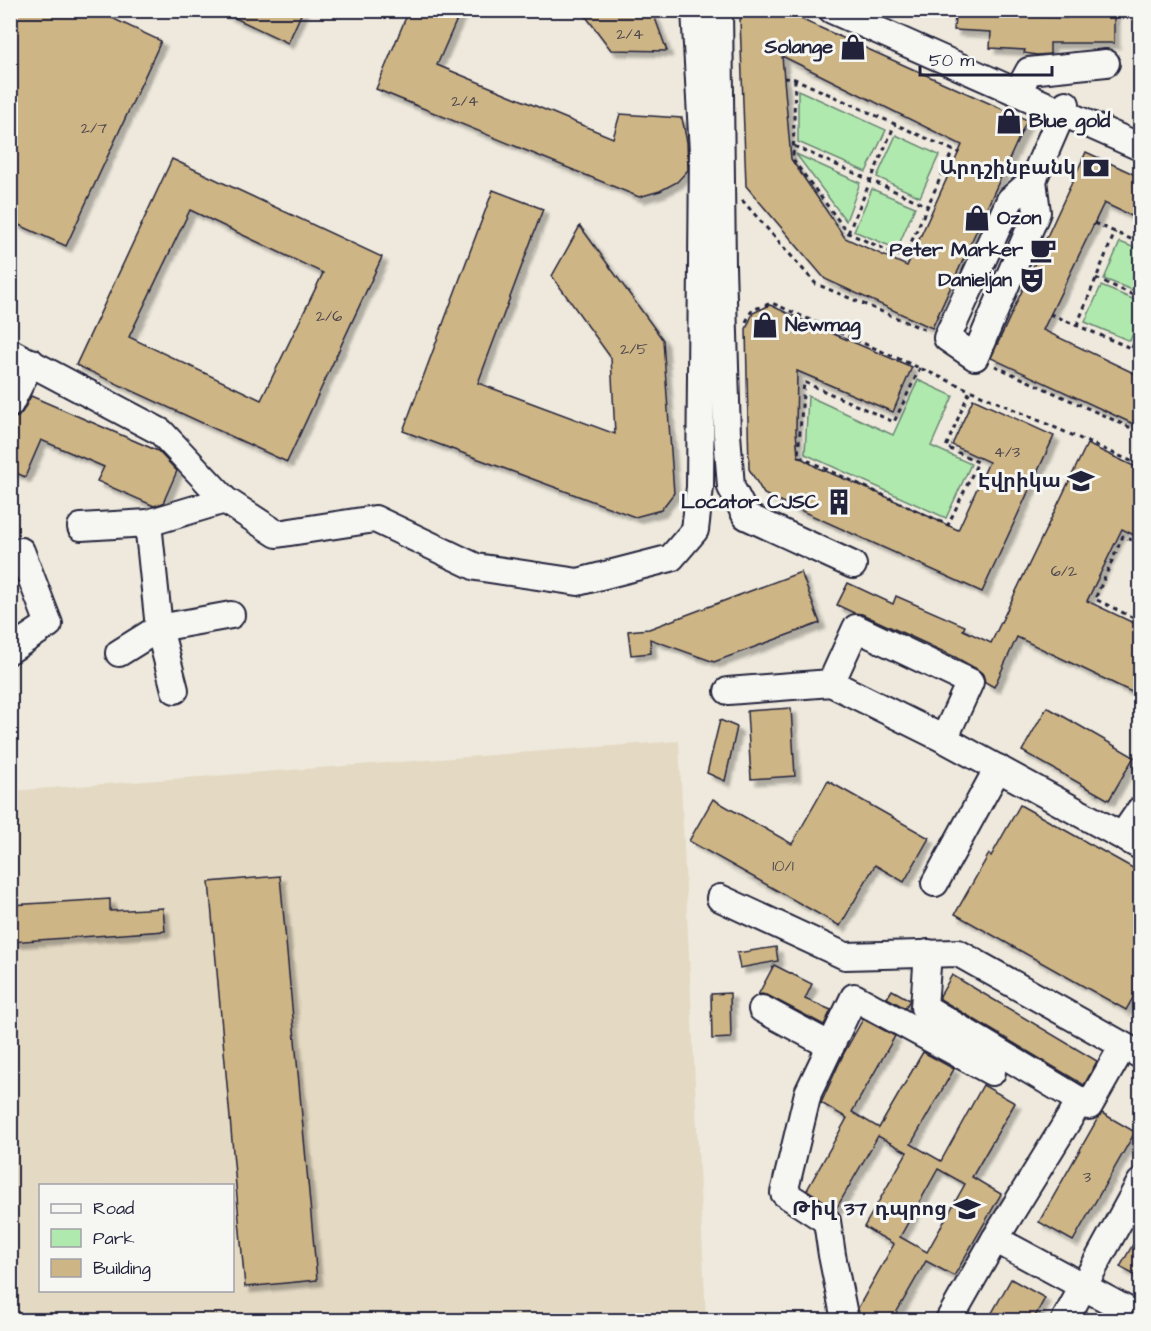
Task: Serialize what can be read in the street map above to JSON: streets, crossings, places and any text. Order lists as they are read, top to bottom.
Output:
{
  "places": {
    "shop": [
      "Solange",
      "Blue gold",
      "Ozon",
      "Newmag"
    ],
    "bank": ["Արդշինբանկ"],
    "cafe": ["Peter Marker"],
    "theatre": ["Danieljan"],
    "school or university": ["Էվրիկա", "Թիվ 37 դպրոց"],
    "building": ["Locator CJSC"]
  },
  "house_numbers": [
    "2/4",
    "2/4",
    "2/7",
    "2/6",
    "2/5",
    "4/3",
    "6/2",
    "10/1",
    "3"
  ],
  "legend": ["Road", "Park", "Building"],
  "scale_bar": "50 m"
}
